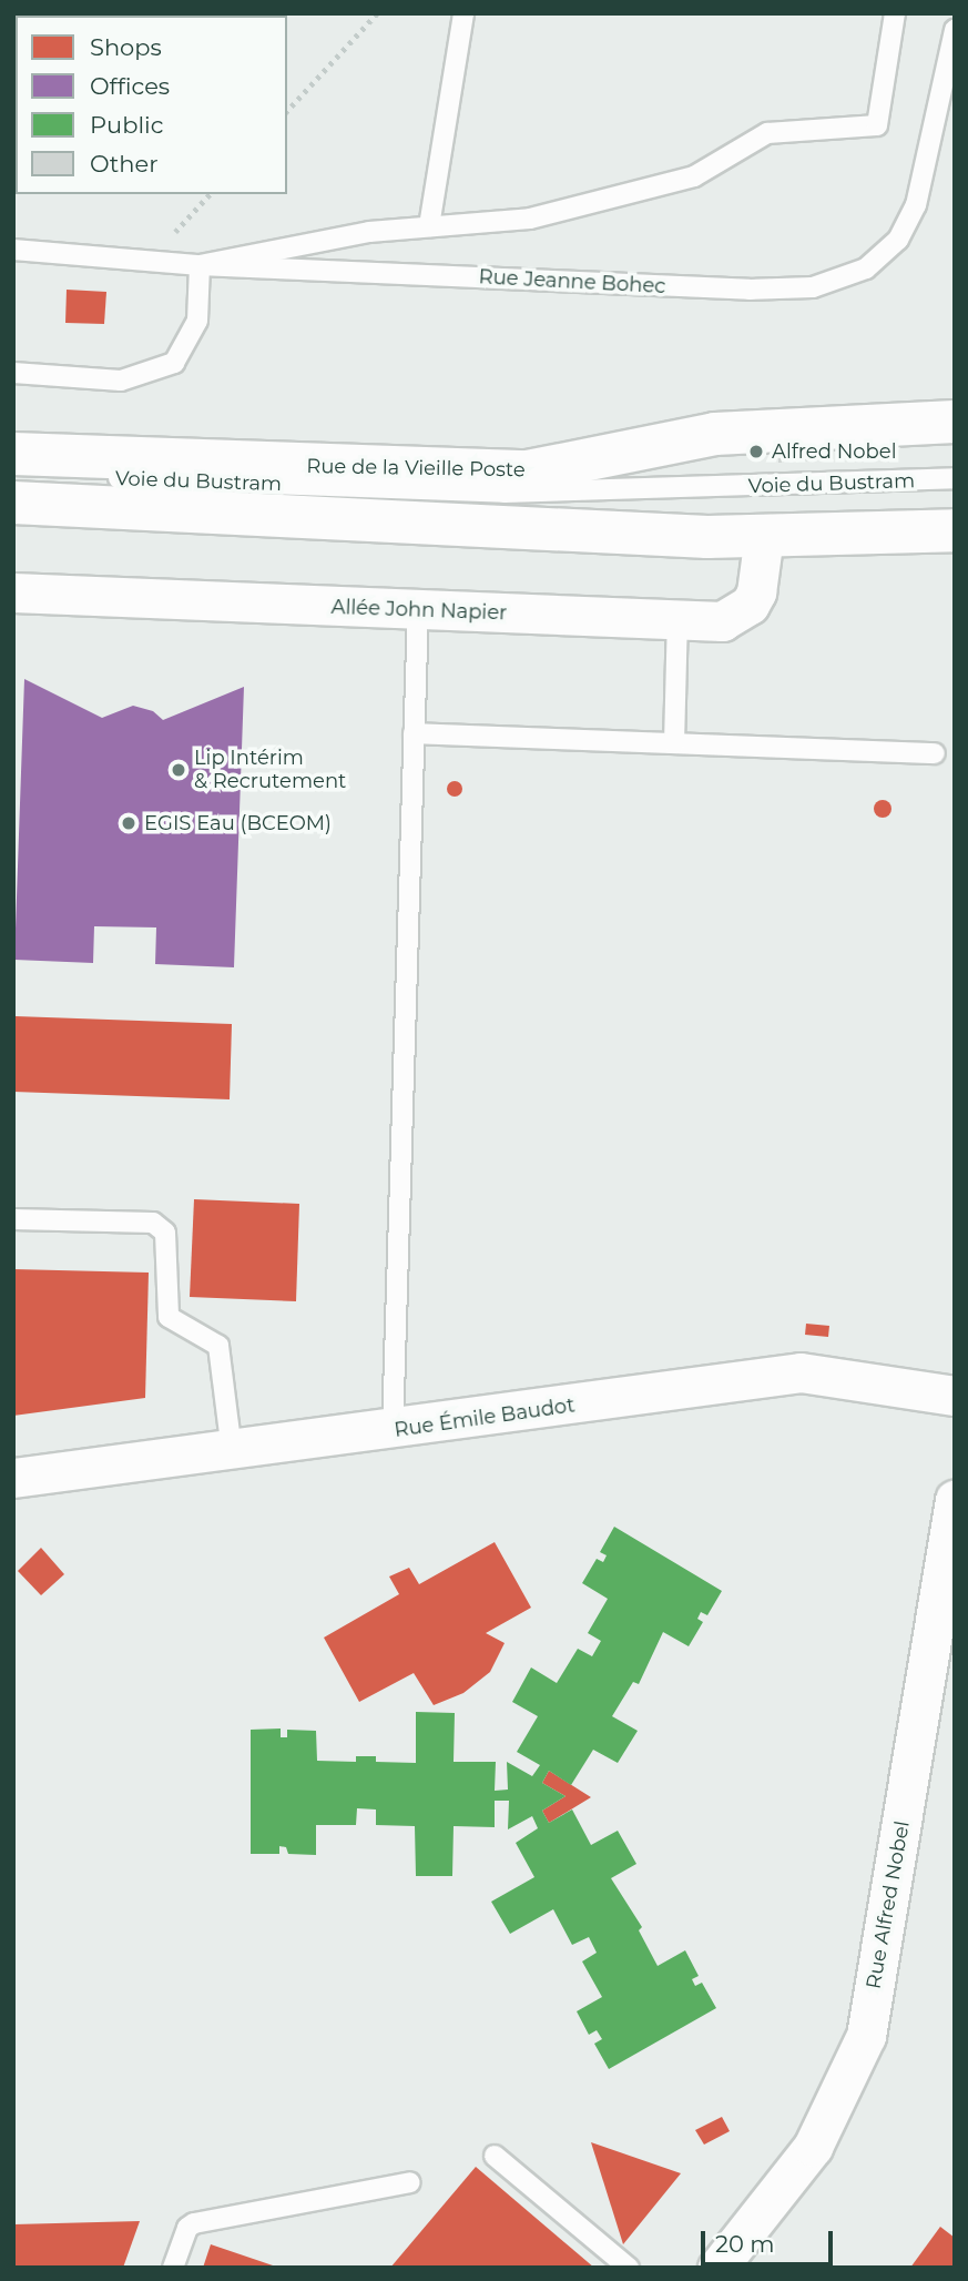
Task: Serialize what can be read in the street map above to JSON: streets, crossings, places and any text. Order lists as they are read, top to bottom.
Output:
{
  "streets": {
    "main road": ["Rue de la Vieille Poste"],
    "street": ["Allée John Napier", "Rue Émile Baudot", "Rue Alfred Nobel"],
    "lane": ["Rue Jeanne Bohec", "Voie du Bustram"]
  },
  "crossings": [
    ["Rue de la Vieille Poste", "Voie du Bustram"]
  ],
  "places": ["Alfred Nobel", "Lip Intérim & Recrutement", "EGIS Eau (BCEOM)"],
  "legend": [
    "Shops",
    "Offices",
    "Public",
    "Other"
  ],
  "scale_bar": "20 m"
}
